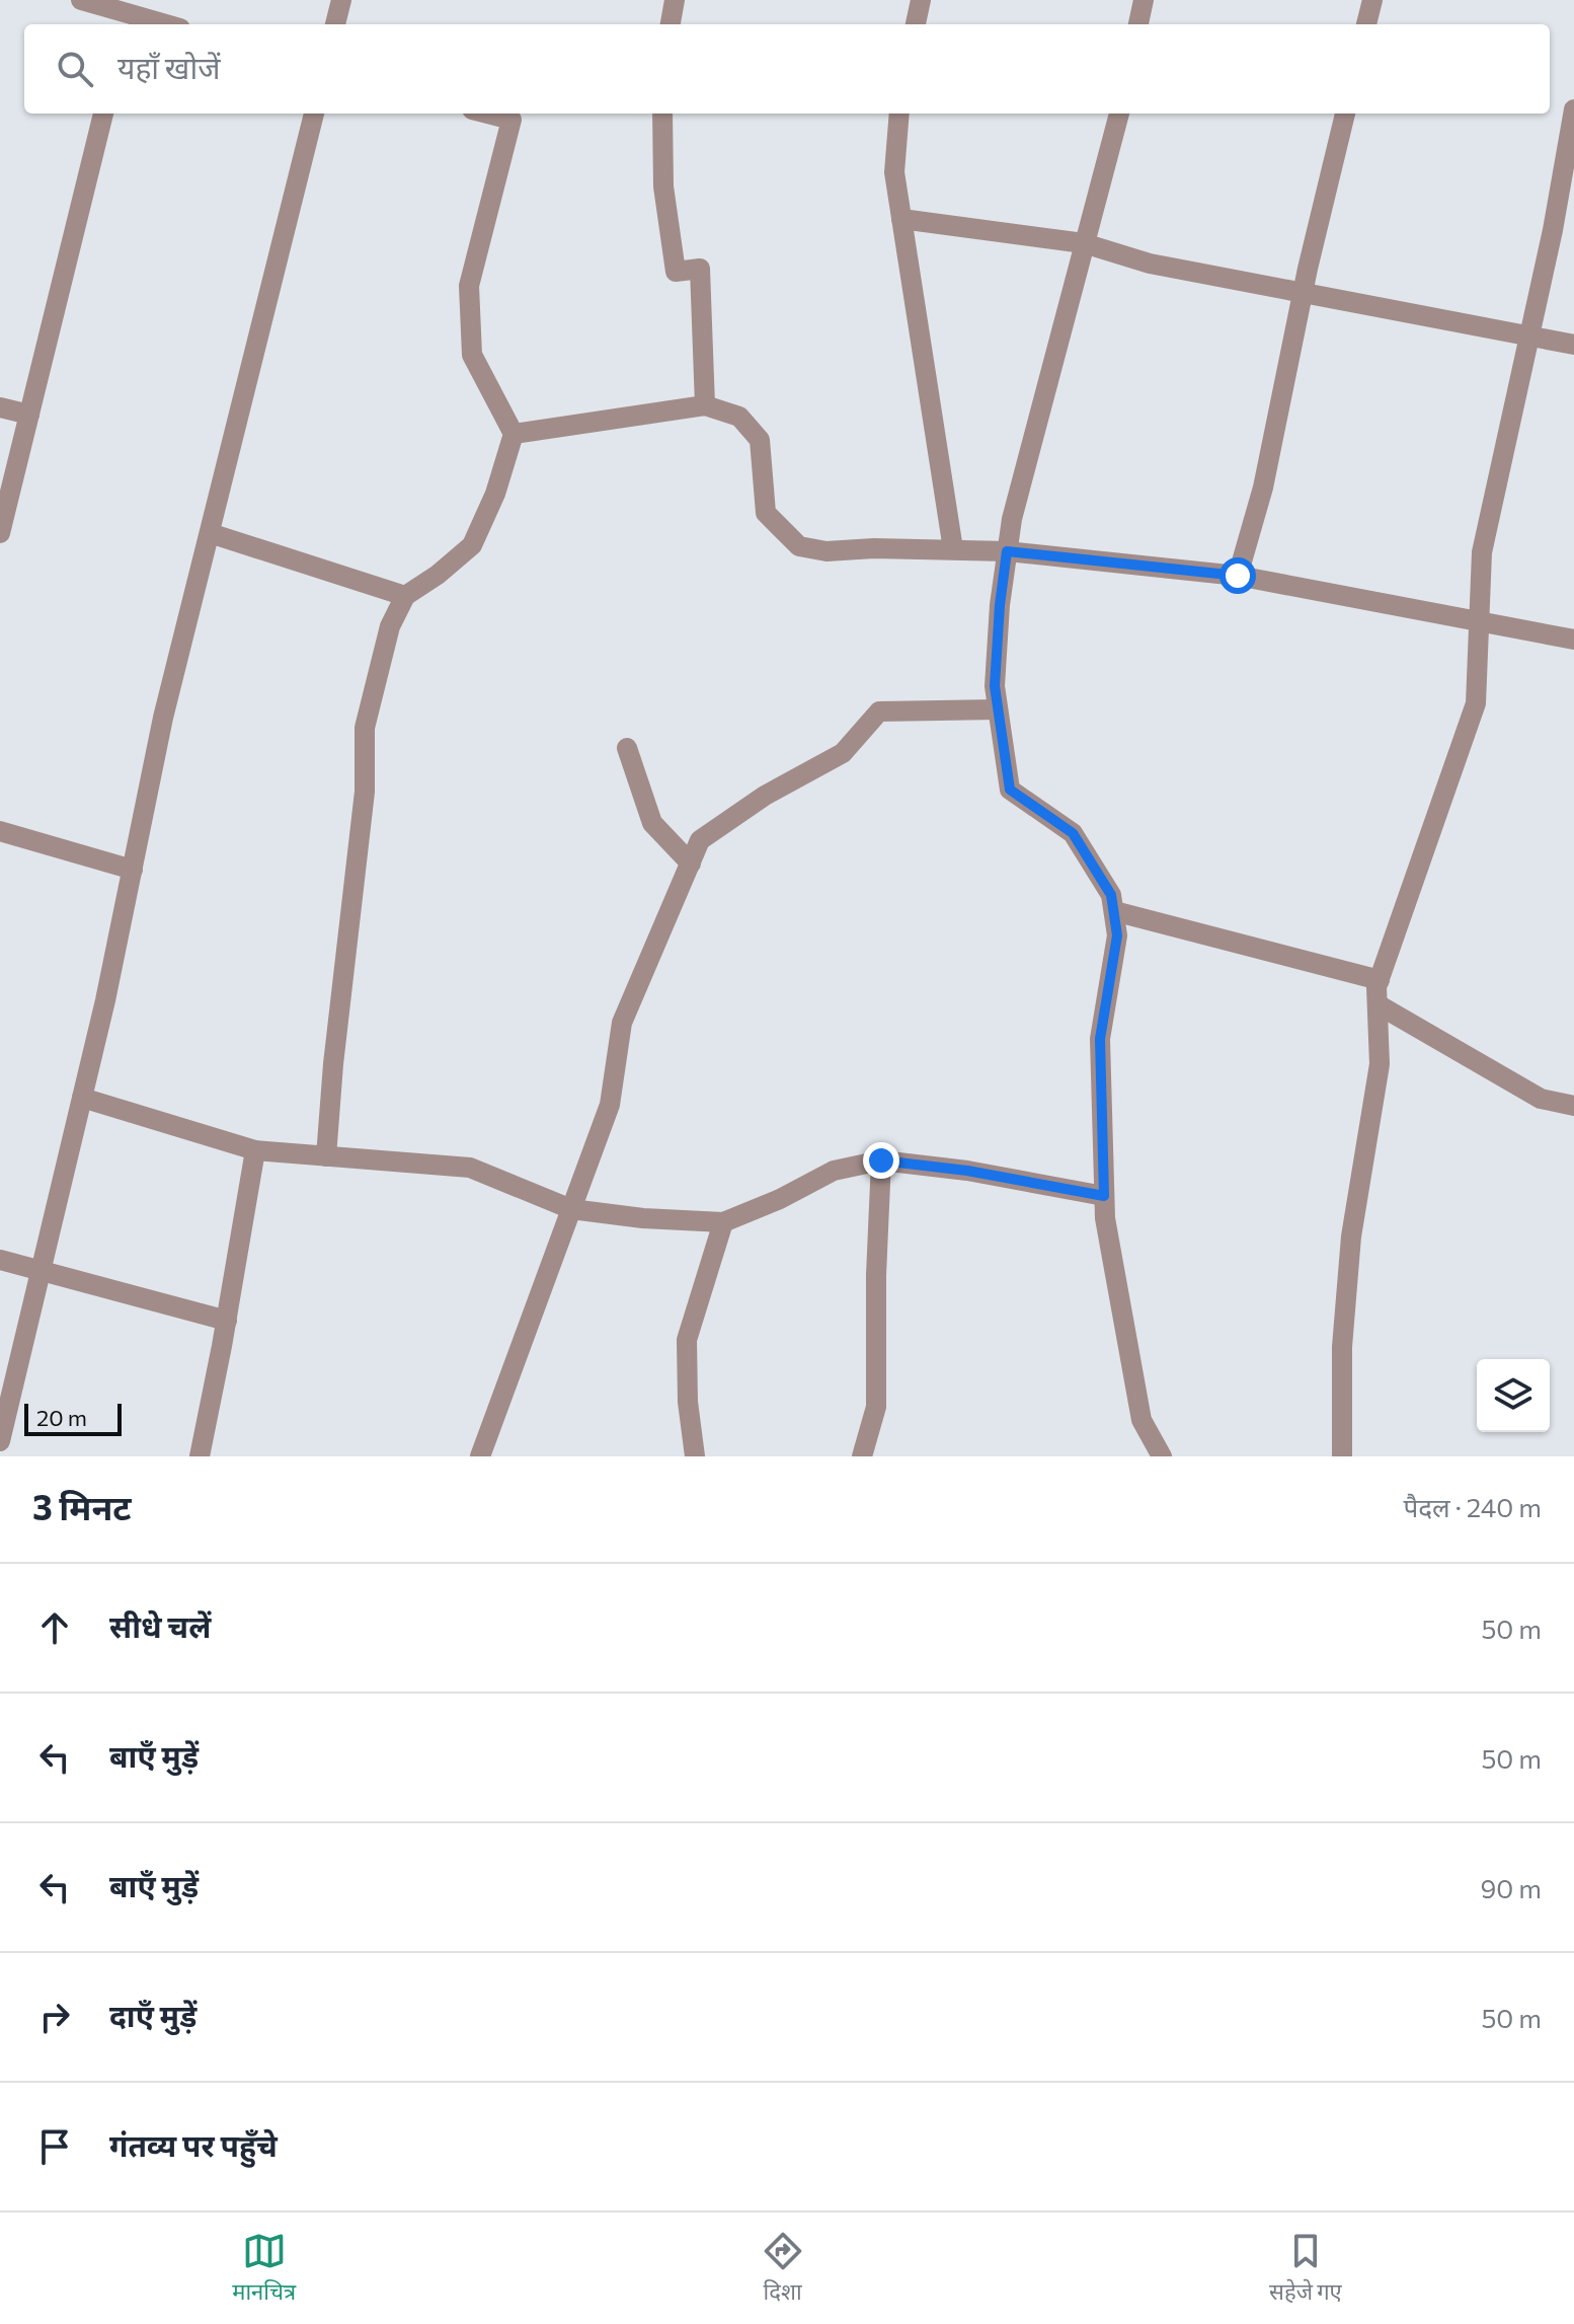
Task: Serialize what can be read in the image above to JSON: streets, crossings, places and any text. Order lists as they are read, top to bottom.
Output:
{
  "scale_bar": "20 m",
  "page": {
    "search": "यहाँ खोजें",
    "scale": "20 m",
    "heading": ["3 मिनट", "पैदल · 240 m"],
    "list": [
      ["सीधे चलें", "50 m"],
      ["बाएँ मुड़ें", "50 m"],
      ["बाएँ मुड़ें", "90 m"],
      ["दाएँ मुड़ें", "50 m"],
      "गंतव्य पर पहुँचे"
    ],
    "nav": ["मानचित्र", "दिशा", "सहेजे गए"]
  }
}
